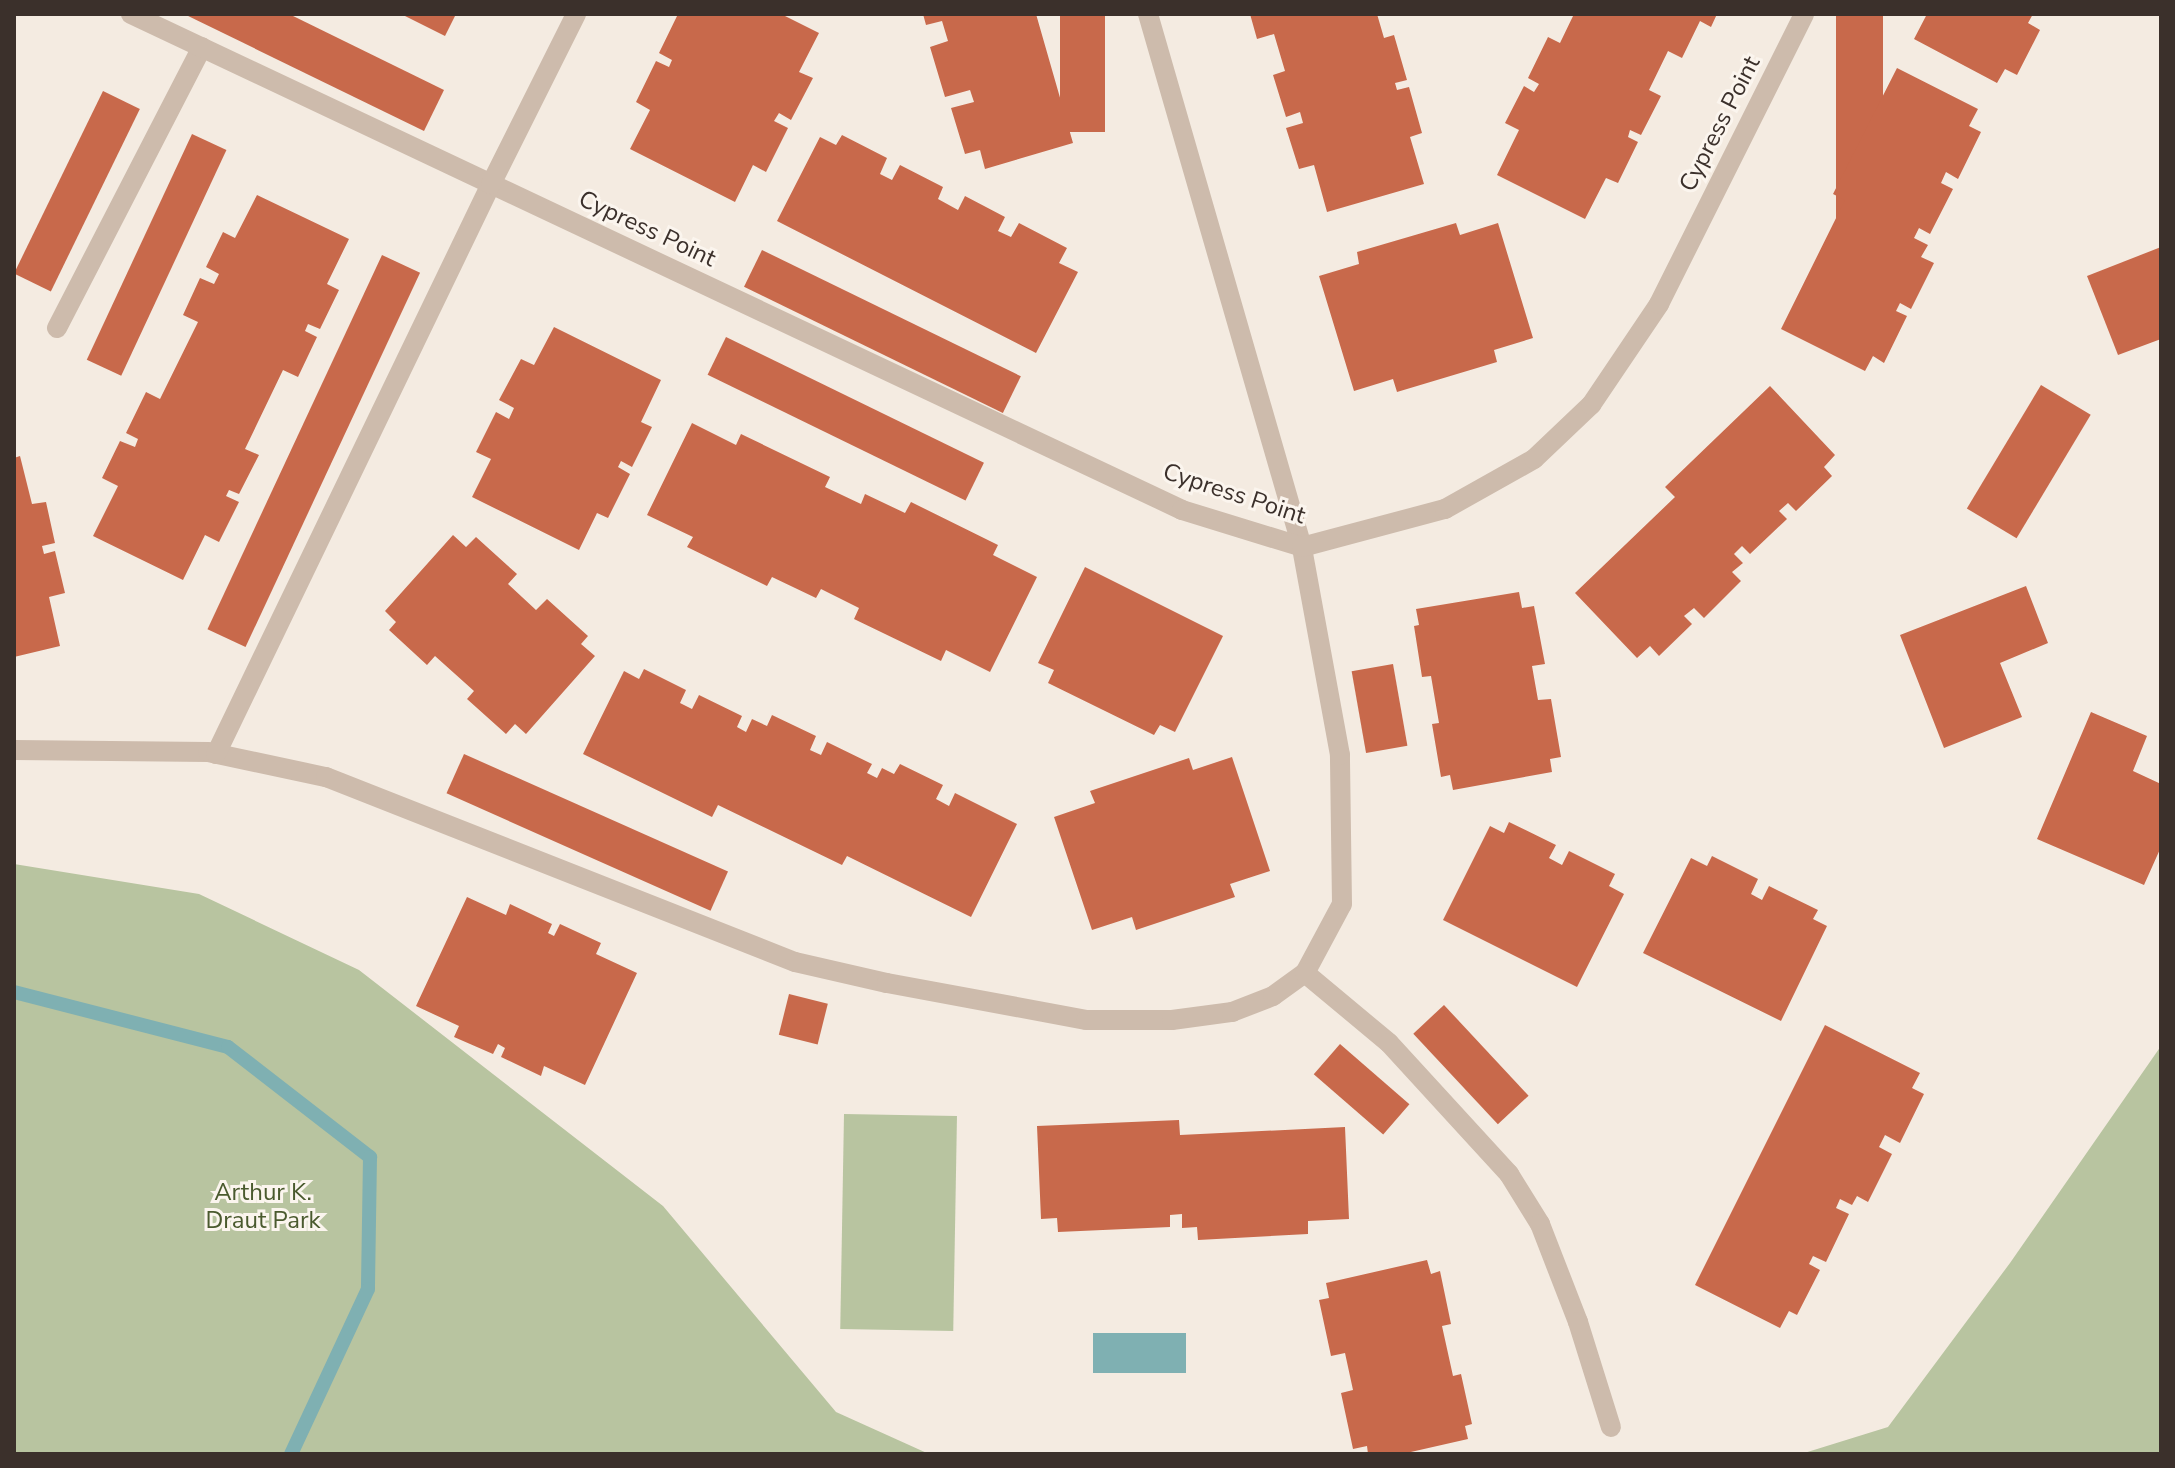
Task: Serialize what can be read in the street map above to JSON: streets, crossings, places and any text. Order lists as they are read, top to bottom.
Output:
{
  "streets": {
    "street": ["Cypress Point"]
  },
  "parks": ["Arthur K. Draut Park"]
}
